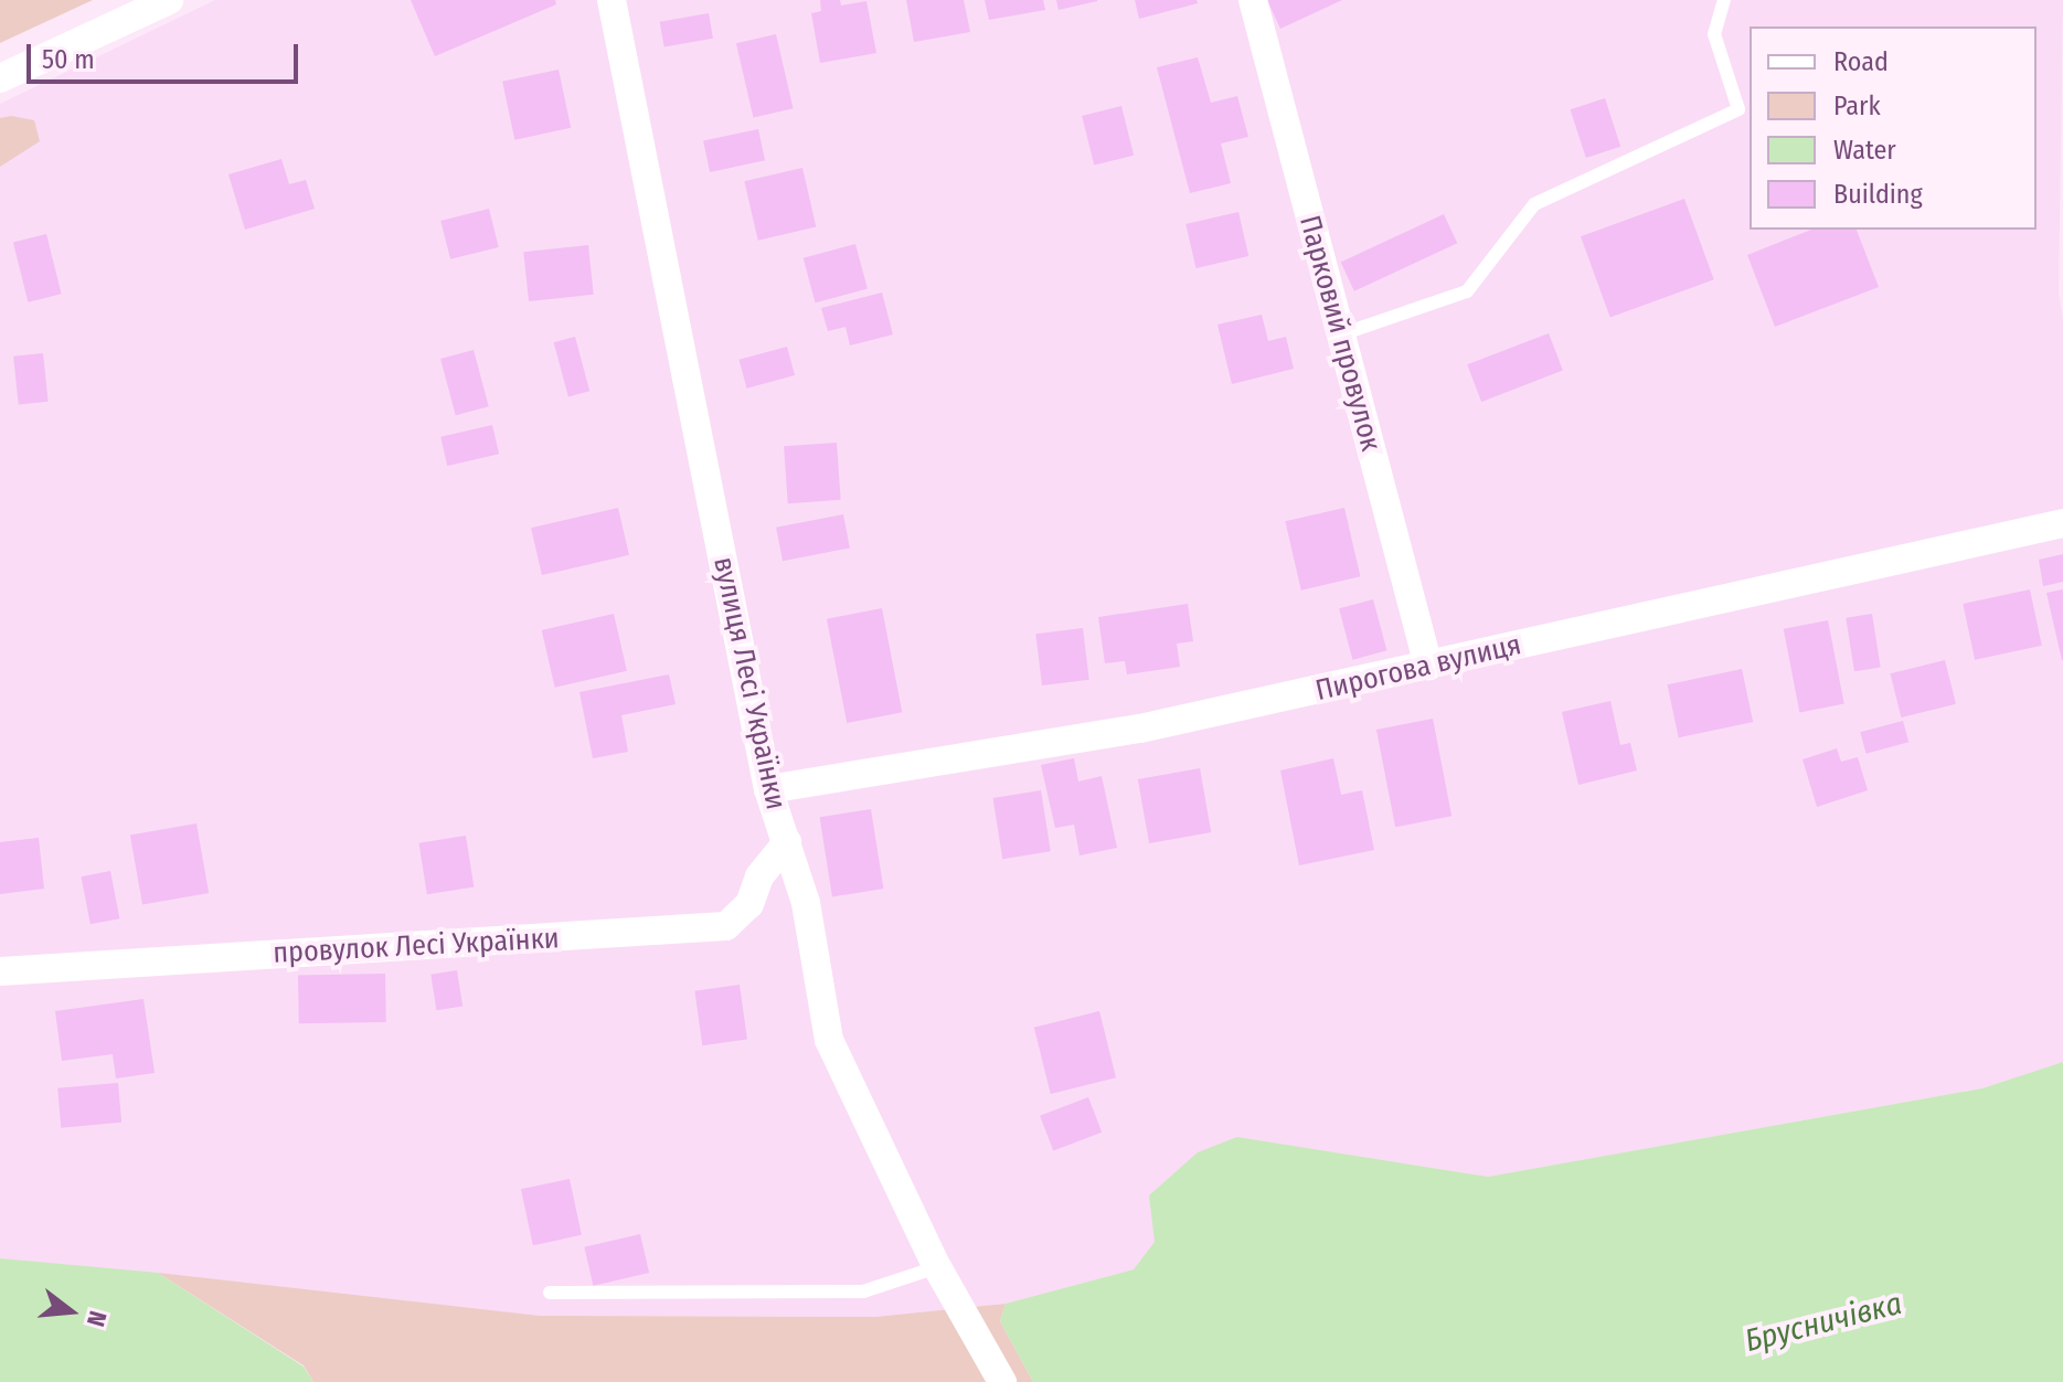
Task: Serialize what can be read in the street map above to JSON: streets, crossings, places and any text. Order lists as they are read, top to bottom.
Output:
{
  "streets": {
    "street": [
      "Парковий провулок",
      "Пирогова вулиця",
      "вулиця Лесі Українки",
      "провулок Лесі Українки"
    ]
  },
  "crossings": [
    ["Парковий провулок", "Пирогова вулиця"],
    ["Пирогова вулиця", "вулиця Лесі Українки"],
    ["вулиця Лесі Українки", "провулок Лесі Українки"]
  ],
  "water": ["Брусничівка"],
  "legend": [
    "Road",
    "Park",
    "Water",
    "Building"
  ],
  "scale_bar": "50 m",
  "north": "right"
}
